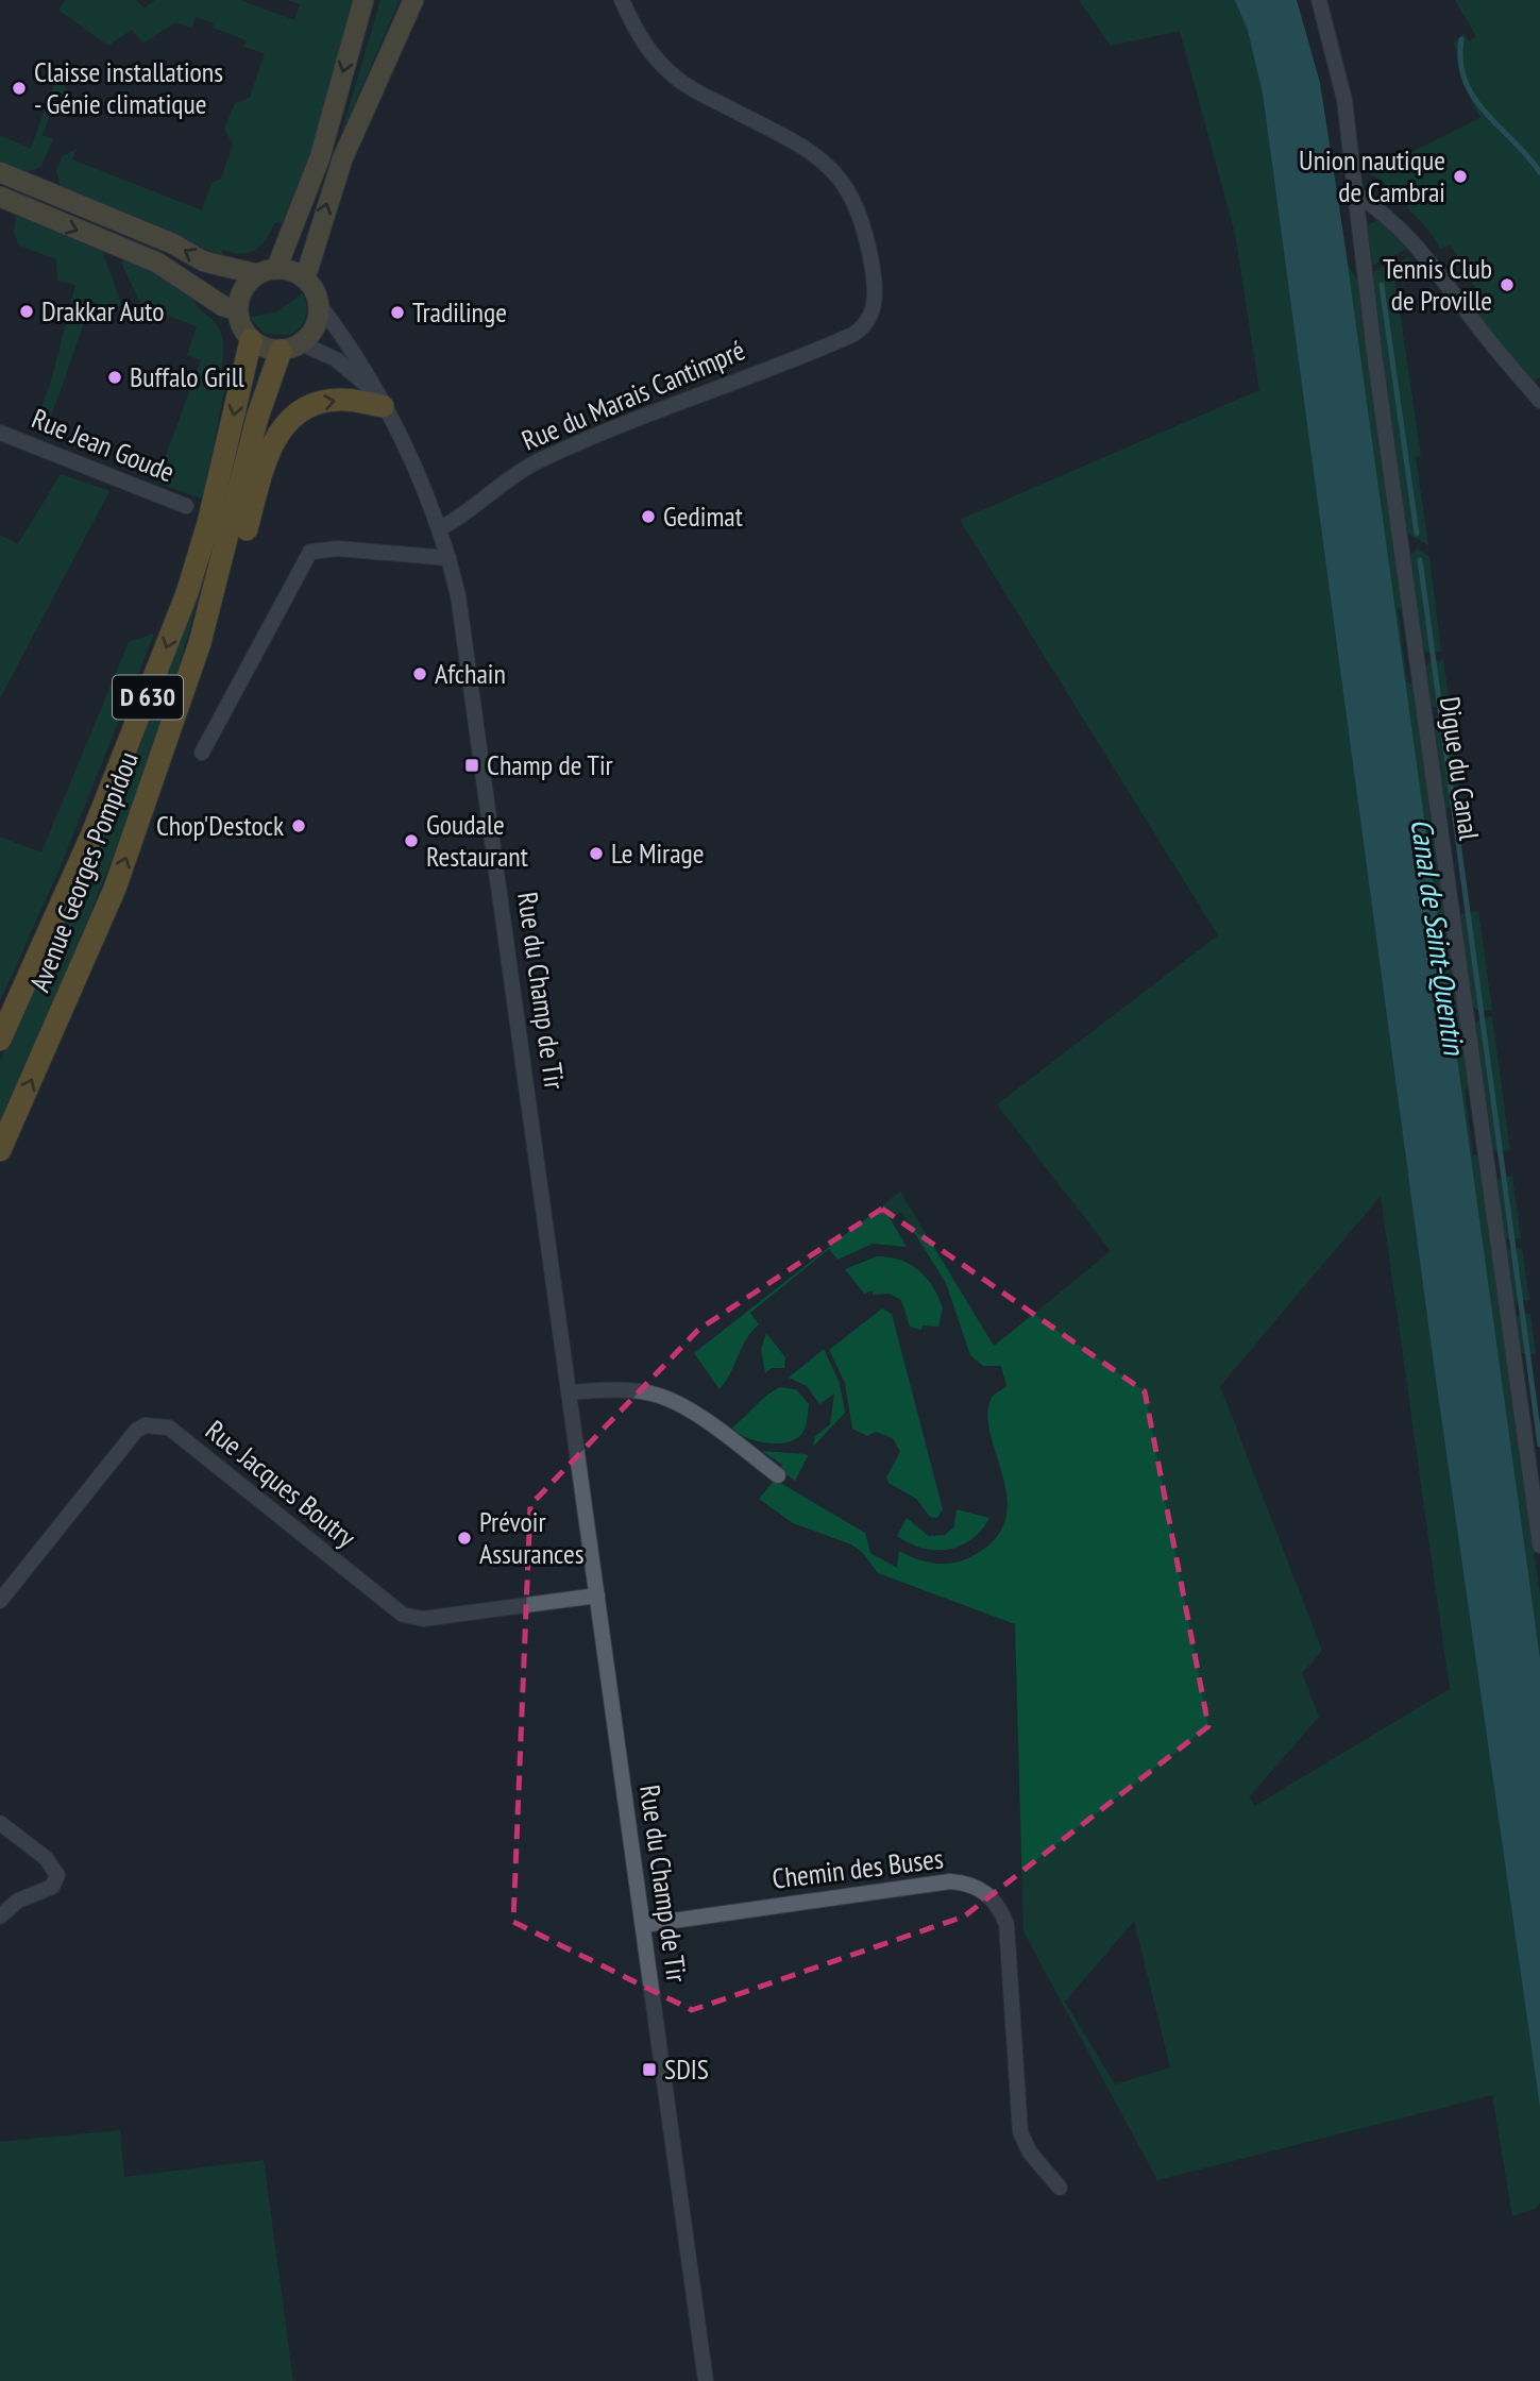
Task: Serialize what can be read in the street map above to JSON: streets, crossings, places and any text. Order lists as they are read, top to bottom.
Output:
{
  "streets": {
    "main road": ["D 630", "Avenue Georges Pompidou"],
    "street": [
      "Rue du Marais Cantimpré",
      "Rue Jean Goude",
      "Digue du Canal",
      "Rue du Champ de Tir",
      "Rue Jacques Boutry",
      "Chemin des Buses"
    ]
  },
  "crossings": [
    ["Rue du Marais Cantimpré", "Rue du Champ de Tir"],
    ["Avenue Georges Pompidou", "Rue du Champ de Tir"],
    ["Rue du Champ de Tir", "Rue Jacques Boutry"],
    ["Rue du Champ de Tir", "Chemin des Buses"]
  ],
  "water": ["Canal de Saint-Quentin"],
  "places": {
    "other": [
      "Claisse installations - Génie climatique",
      "Union nautique de Cambrai",
      "Tennis Club de Proville",
      "Drakkar Auto",
      "Tradilinge",
      "Buffalo Grill",
      "Gedimat",
      "Afchain",
      "Chop'Destock",
      "Goudale Restaurant",
      "Le Mirage",
      "Prévoir Assurances"
    ],
    "transit": ["Champ de Tir", "SDIS"]
  }
}
